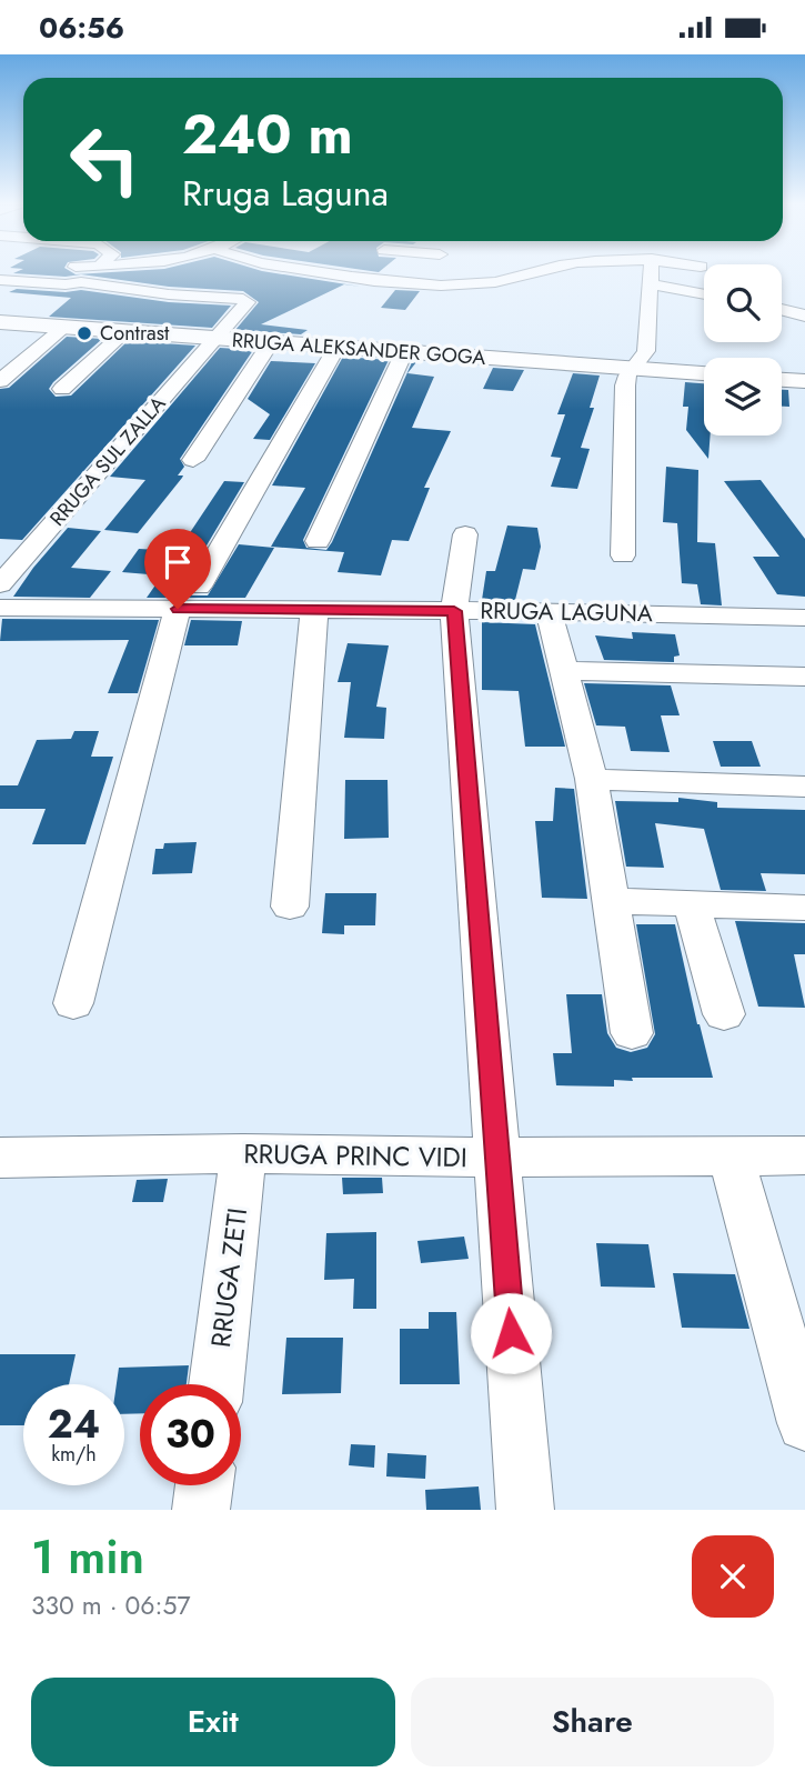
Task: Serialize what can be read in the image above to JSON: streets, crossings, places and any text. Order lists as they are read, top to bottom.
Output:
{
  "streets": {
    "main road": ["RRUGA ALEKSANDER GOGA"],
    "street": [
      "RRUGA SUL ZALLA",
      "RRUGA LAGUNA",
      "RRUGA PRINC VIDI",
      "RRUGA ZETI"
    ]
  },
  "crossings": [
    ["RRUGA ALEKSANDER GOGA", "RRUGA SUL ZALLA"],
    ["RRUGA PRINC VIDI", "RRUGA ZETI"]
  ],
  "places": ["Contrast"],
  "page": {
    "status": "06:56",
    "turn": ["240 m", "Rruga Laguna"],
    "speed": "24 km/h",
    "limit": "30",
    "heading": ["1 min", "330 m · 06:57"],
    "buttons": ["Exit", "Share"]
  }
}
